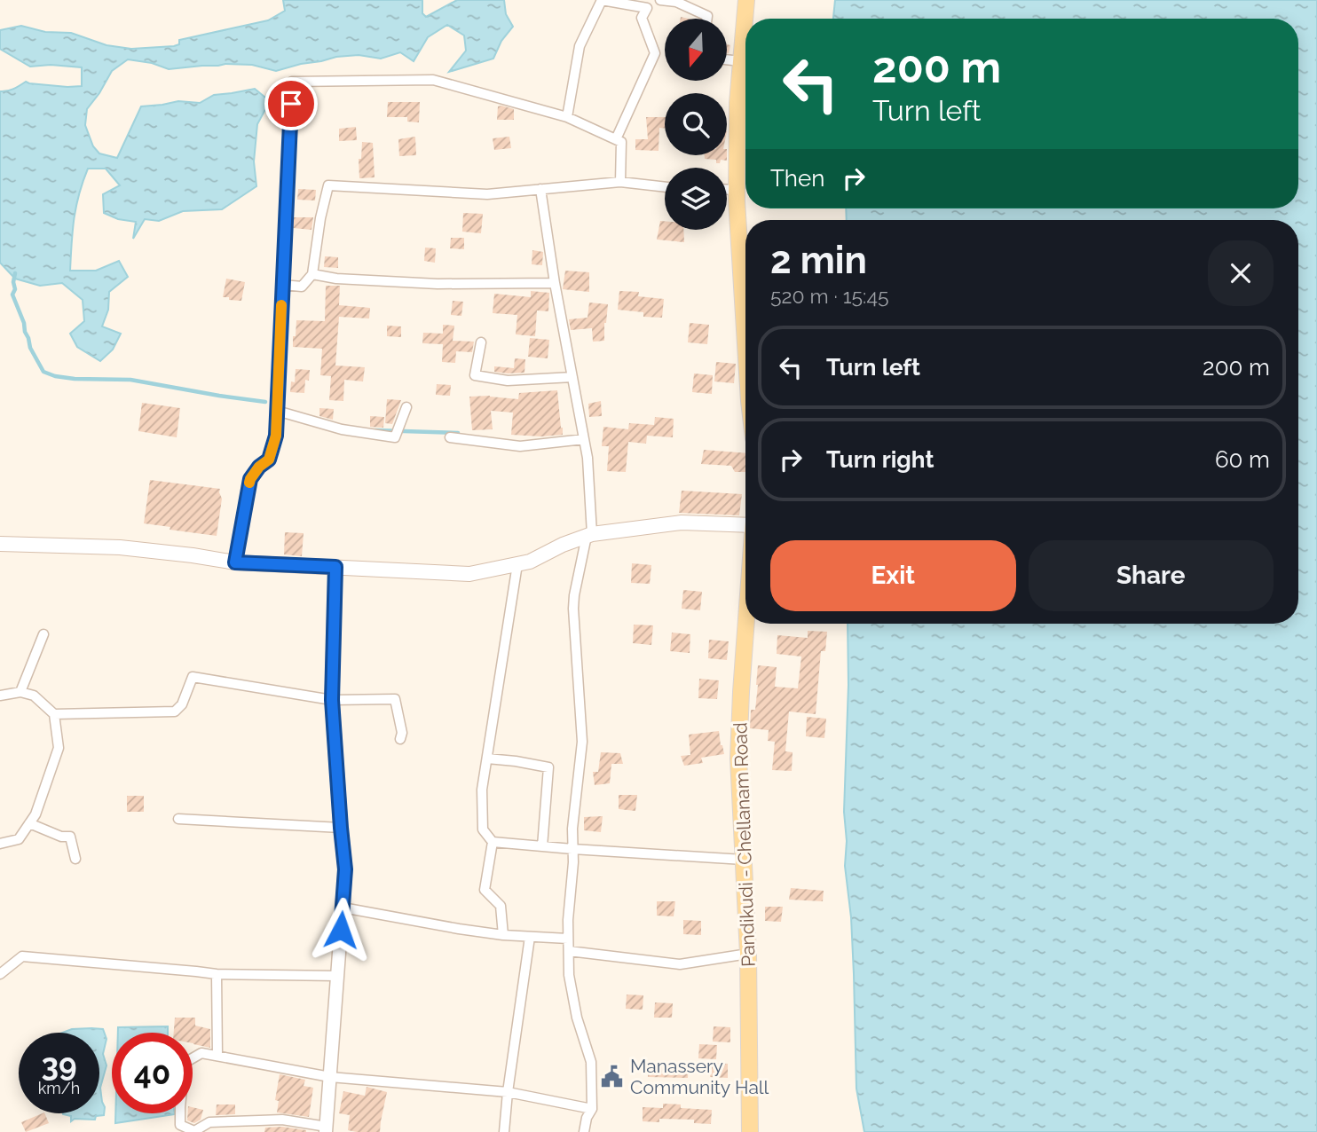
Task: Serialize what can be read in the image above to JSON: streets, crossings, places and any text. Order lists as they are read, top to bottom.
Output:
{
  "streets": {
    "main road": ["Pandikudi - Chellanam Road"]
  },
  "places": {
    "public building": ["Manassery Community Hall"]
  },
  "north": "bottom",
  "page": {
    "turn": ["200 m", "Turn left"],
    "then": "Then",
    "heading": ["2 min", "520 m · 15:45"],
    "list": [
      {
        "name": "Turn left",
        "value": "200 m"
      },
      {
        "name": "Turn right",
        "value": "60 m"
      }
    ],
    "buttons": ["Exit", "Share"],
    "speed": "39 km/h",
    "limit": "40"
  }
}
